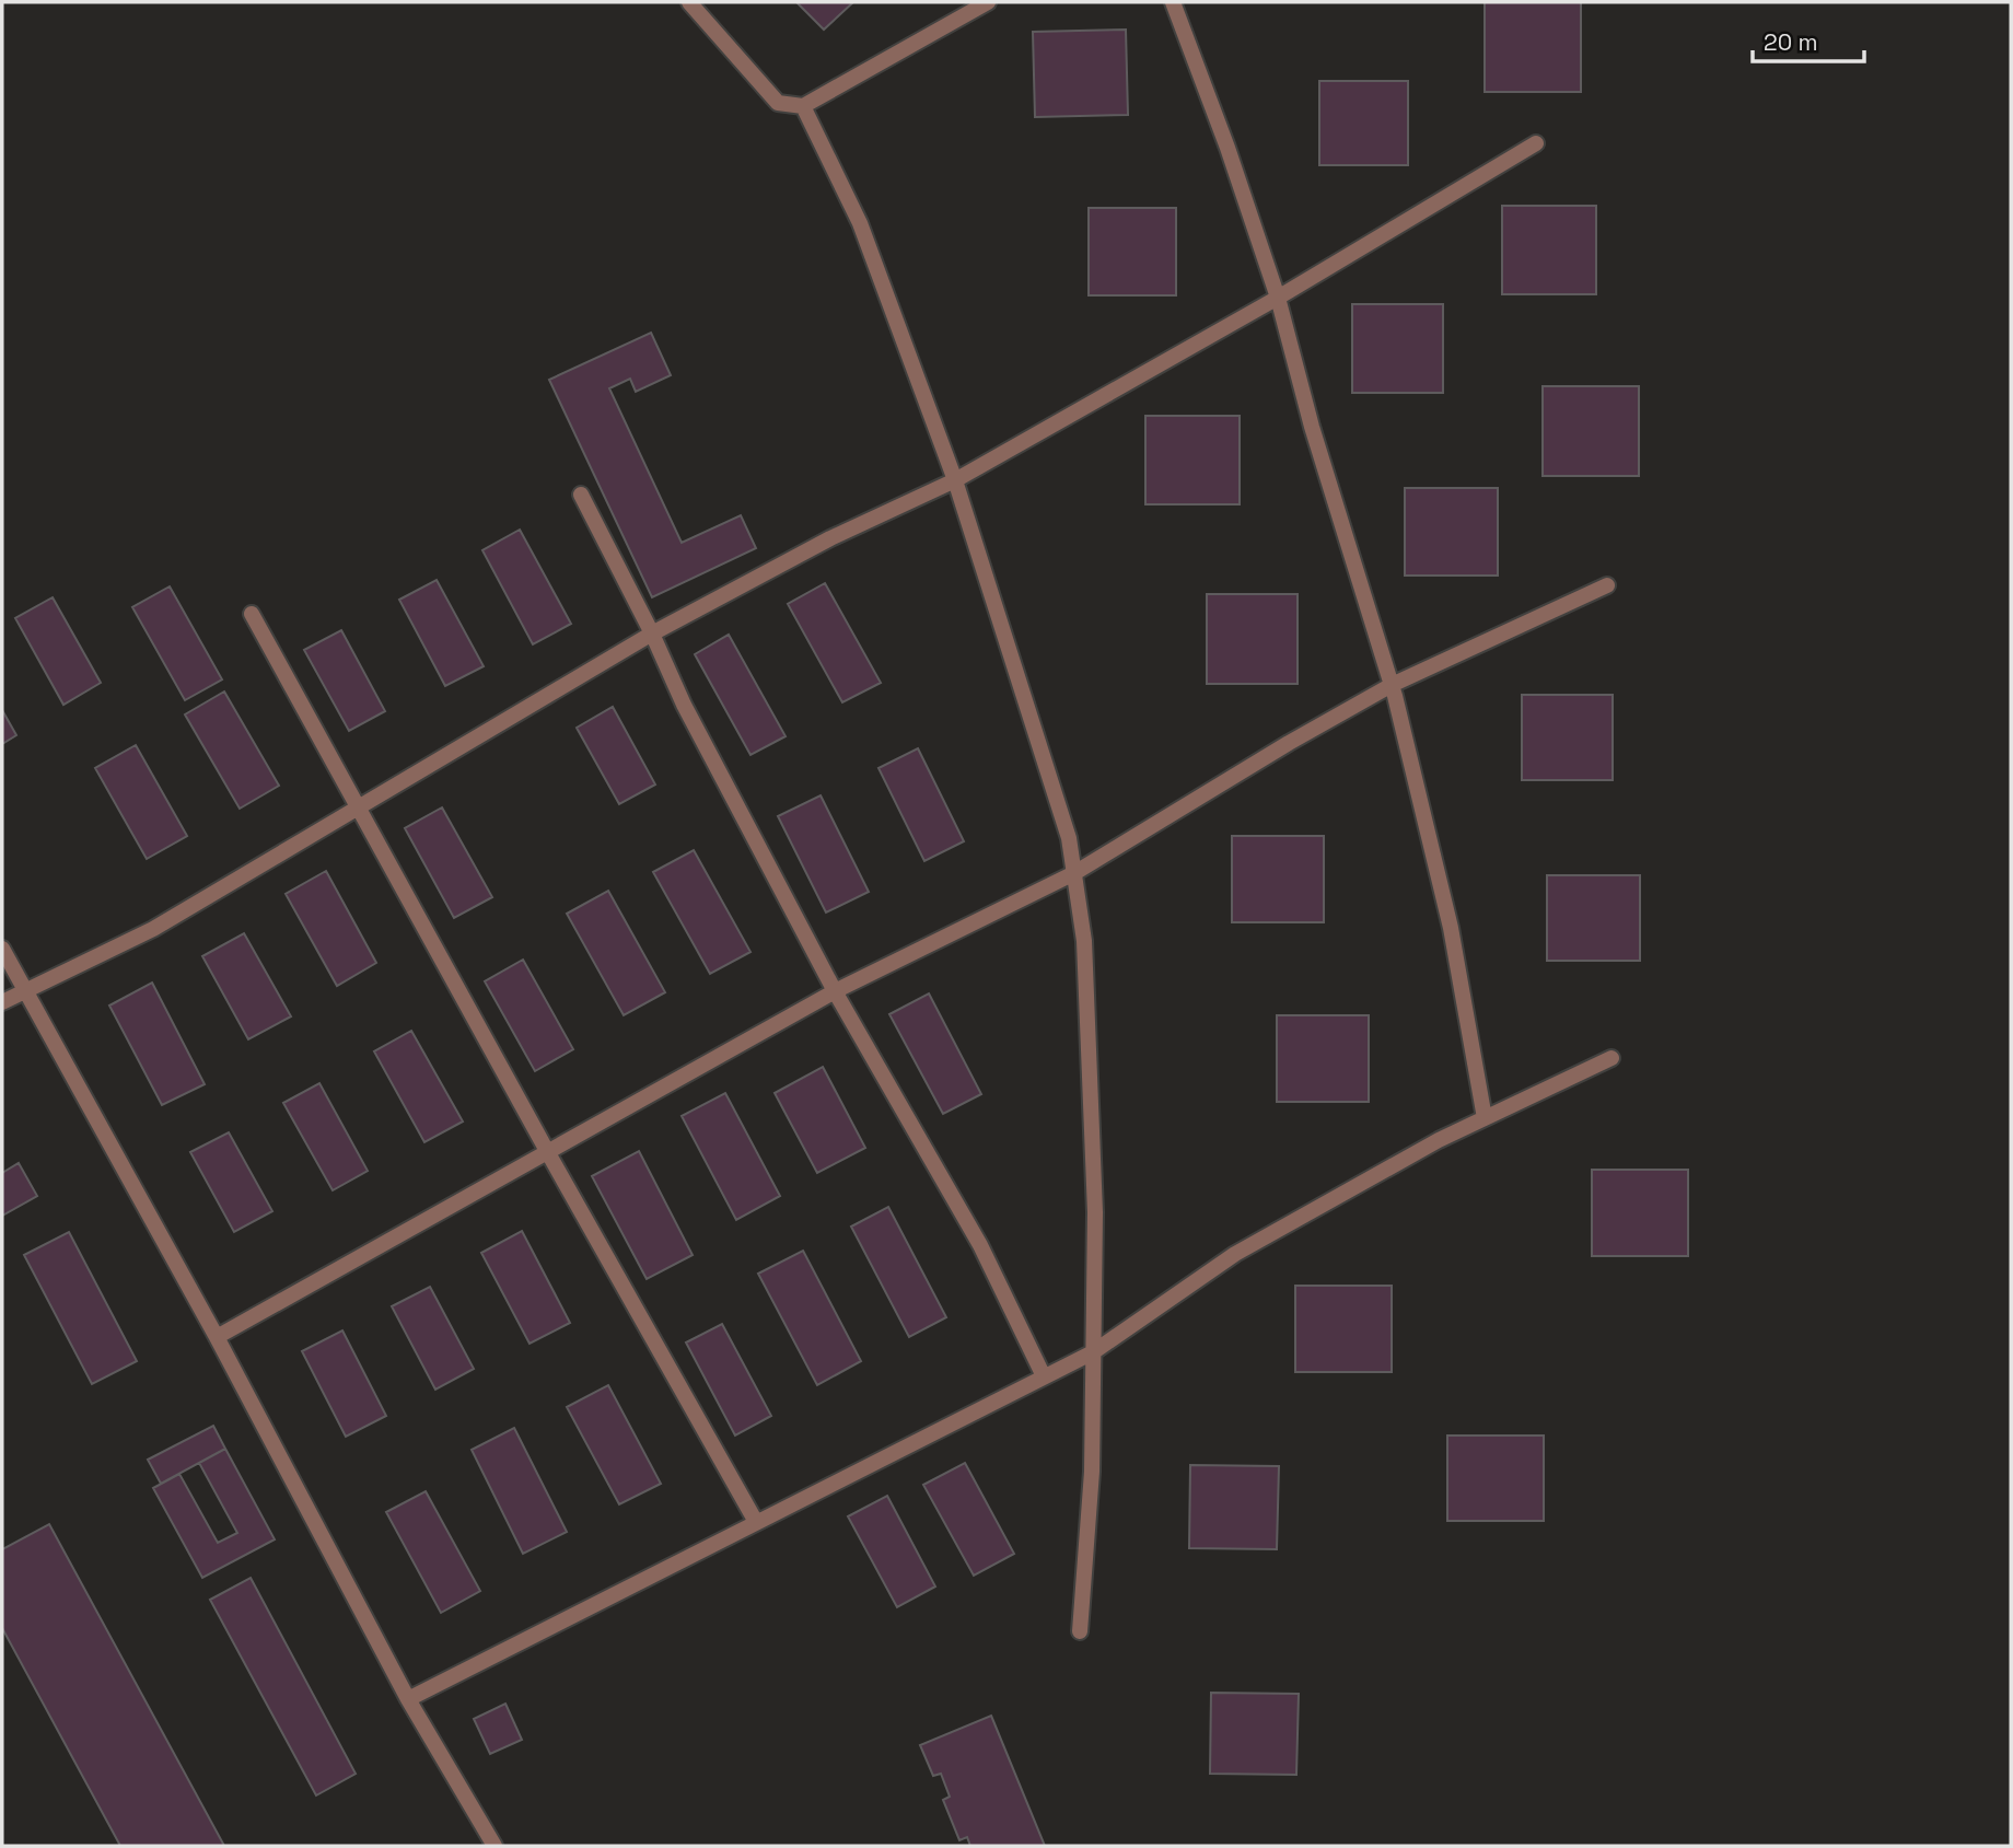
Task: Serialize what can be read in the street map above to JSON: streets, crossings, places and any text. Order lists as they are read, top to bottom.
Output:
{
  "scale_bar": "20 m"
}
